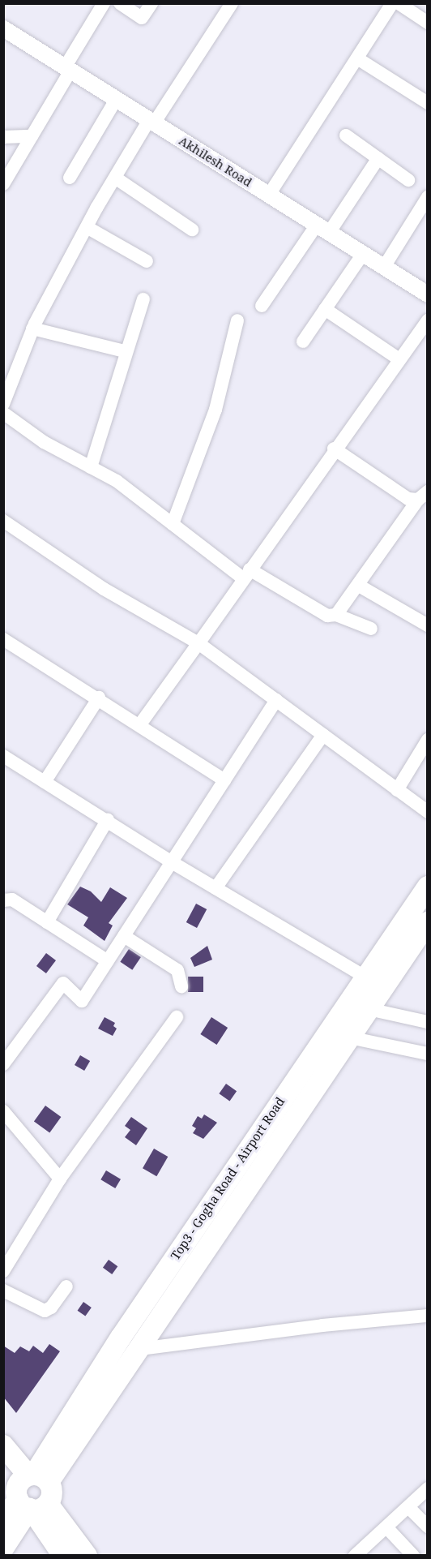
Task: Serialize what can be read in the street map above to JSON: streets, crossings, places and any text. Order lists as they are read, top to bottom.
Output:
{
  "streets": {
    "main road": ["Top3 - Gogha Road - Airport Road"],
    "street": ["Akhilesh Road"]
  }
}
